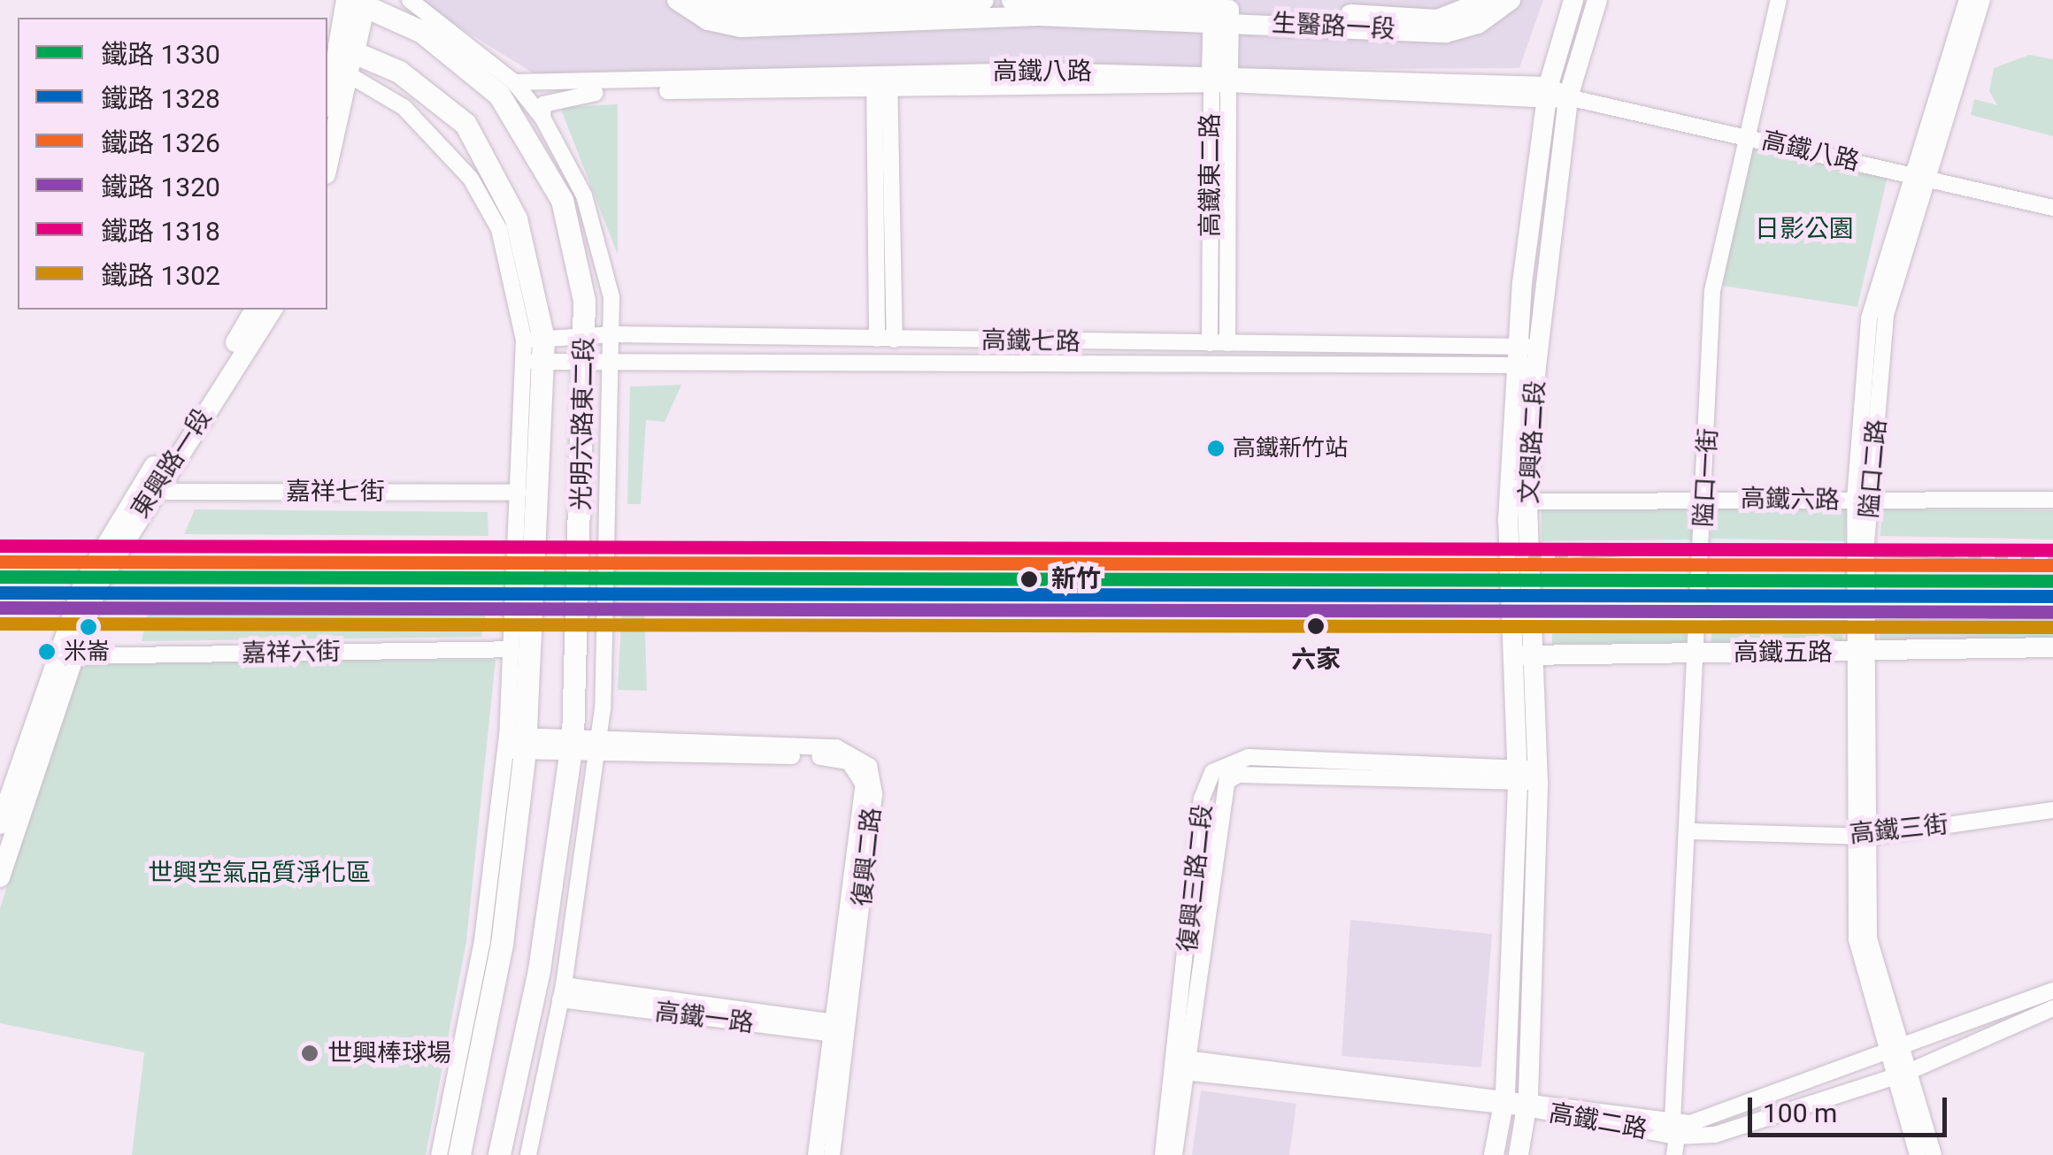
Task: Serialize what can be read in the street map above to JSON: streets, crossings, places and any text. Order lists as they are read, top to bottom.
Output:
{
  "streets": {
    "main road": ["光明六路東二段"],
    "street": [
      "生醫路一段",
      "高鐵八路",
      "高鐵東二路",
      "高鐵七路",
      "文興路二段",
      "東興路一段",
      "隘口二路",
      "隘口一街",
      "嘉祥七街",
      "高鐵六路",
      "嘉祥六街",
      "高鐵五路",
      "高鐵三街",
      "復興二路",
      "復興三路二段",
      "高鐵一路",
      "高鐵二路"
    ]
  },
  "crossings": [
    ["生醫路一段", "高鐵東二路"],
    ["高鐵八路", "高鐵東二路"],
    ["高鐵八路", "光明六路東二段"],
    ["高鐵八路", "文興路二段"],
    ["高鐵八路", "隘口二路"],
    ["高鐵八路", "隘口一街"],
    ["高鐵東二路", "高鐵七路"],
    ["高鐵七路", "光明六路東二段"],
    ["高鐵七路", "文興路二段"],
    ["光明六路東二段", "嘉祥七街"],
    ["光明六路東二段", "嘉祥六街"],
    ["光明六路東二段", "復興二路"],
    ["光明六路東二段", "高鐵一路"],
    ["文興路二段", "高鐵六路"],
    ["文興路二段", "高鐵五路"],
    ["文興路二段", "復興三路二段"],
    ["文興路二段", "高鐵二路"],
    ["東興路一段", "嘉祥七街"],
    ["東興路一段", "嘉祥六街"],
    ["隘口二路", "高鐵六路"],
    ["隘口二路", "高鐵五路"],
    ["隘口二路", "高鐵三街"],
    ["隘口二路", "高鐵二路"],
    ["隘口一街", "高鐵六路"],
    ["隘口一街", "高鐵五路"],
    ["隘口一街", "高鐵三街"],
    ["隘口一街", "高鐵二路"],
    ["復興二路", "高鐵一路"],
    ["復興三路二段", "高鐵二路"]
  ],
  "parks": ["日影公園", "世興空氣品質淨化區"],
  "places": [
    "高鐵新竹站",
    "新竹",
    "六家",
    "米崙",
    "世興棒球場"
  ],
  "lines": [
    "rail line 1318",
    "rail line 1326",
    "rail line 1330",
    "rail line 1328",
    "rail line 1320",
    "rail line 1302"
  ],
  "legend": [
    "鐵路 1330",
    "鐵路 1328",
    "鐵路 1326",
    "鐵路 1320",
    "鐵路 1318",
    "鐵路 1302"
  ],
  "scale_bar": "100 m"
}
